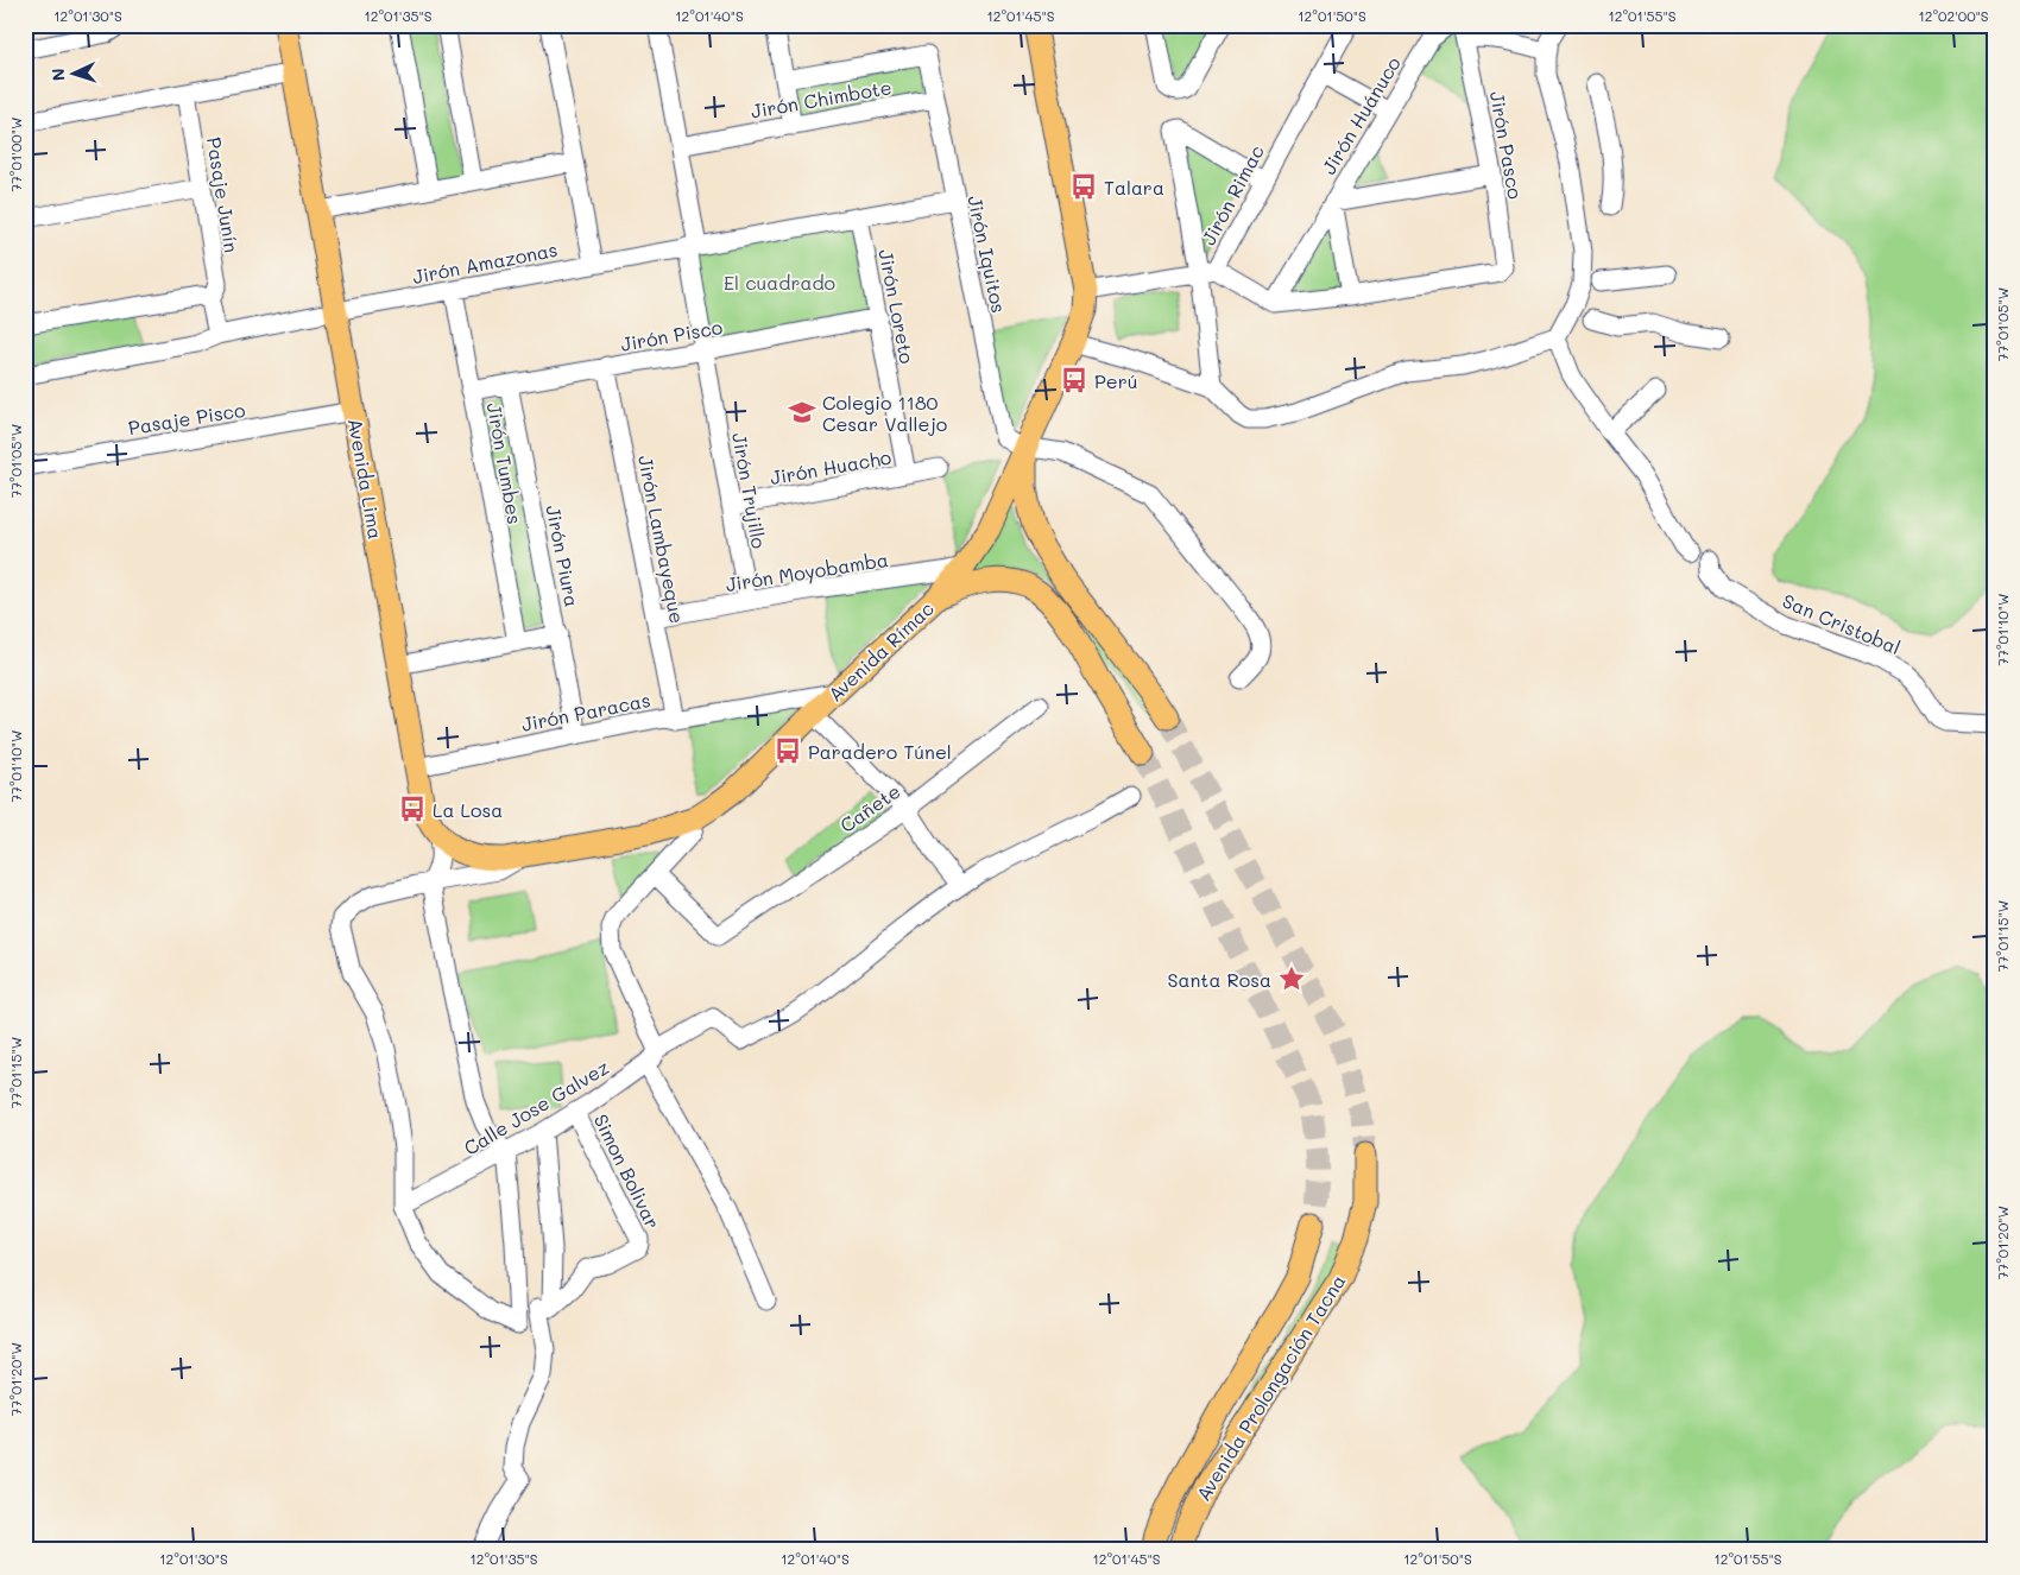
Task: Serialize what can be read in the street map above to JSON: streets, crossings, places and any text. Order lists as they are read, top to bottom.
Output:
{
  "streets": {
    "main road": ["Avenida Lima", "Avenida Rímac", "Avenida Prolongación Tacna"],
    "street": [
      "Jirón Chimbote",
      "Jirón Huánuco",
      "Jirón Pasco",
      "Pasaje Junín",
      "Jirón Rimac",
      "Jirón Iquitos",
      "Jirón Amazonas",
      "Jirón Loreto",
      "Jirón Pisco",
      "Pasaje Pisco",
      "Jirón Tumbes",
      "Jirón Huacho",
      "Jirón Trujillo",
      "Jirón Lambayeque",
      "Jirón Piura",
      "Jirón Moyobamba",
      "San Cristobal",
      "Jirón Paracas",
      "Cañete",
      "Calle Jose Galvez",
      "Simon Bolivar"
    ]
  },
  "crossings": [
    ["Jirón Chimbote", "Jirón Iquitos"],
    ["Jirón Chimbote", "Jirón Trujillo"],
    ["Jirón Huánuco", "Jirón Pasco"],
    ["Jirón Rimac", "Avenida Rímac"],
    ["Jirón Iquitos", "Jirón Amazonas"],
    ["Jirón Iquitos", "Avenida Rímac"],
    ["Jirón Amazonas", "Jirón Loreto"],
    ["Jirón Amazonas", "Jirón Tumbes"],
    ["Jirón Amazonas", "Avenida Lima"],
    ["Jirón Amazonas", "Jirón Trujillo"],
    ["Jirón Loreto", "Jirón Pisco"],
    ["Jirón Loreto", "Jirón Huacho"],
    ["Jirón Pisco", "Jirón Tumbes"],
    ["Jirón Pisco", "Jirón Trujillo"],
    ["Jirón Pisco", "Jirón Lambayeque"],
    ["Jirón Pisco", "Jirón Piura"],
    ["Pasaje Pisco", "Avenida Lima"],
    ["Jirón Huacho", "Jirón Trujillo"],
    ["Avenida Lima", "Avenida Rímac"],
    ["Avenida Lima", "Jirón Paracas"],
    ["Jirón Trujillo", "Jirón Moyobamba"],
    ["Jirón Lambayeque", "Jirón Moyobamba"],
    ["Jirón Lambayeque", "Jirón Paracas"],
    ["Jirón Piura", "Jirón Paracas"],
    ["Jirón Moyobamba", "Avenida Rímac"],
    ["Avenida Rímac", "Jirón Paracas"],
    ["Calle Jose Galvez", "Simon Bolivar"]
  ],
  "parks": ["El cuadrado"],
  "places": {
    "bus stop": [
      "Talara",
      "Perú",
      "Paradero Túnel",
      "La Losa"
    ],
    "school or university": ["Colegio 1180 Cesar Vallejo"],
    "place": ["Santa Rosa"]
  },
  "north": "left",
  "coordinates": [
    "12°01'30\"S",
    "12°01'35\"S",
    "12°01'40\"S",
    "12°01'45\"S",
    "12°01'50\"S",
    "12°01'55\"S",
    "12°02'00\"S",
    "77°01'00\"W",
    "77°01'05\"W",
    "77°01'10\"W",
    "77°01'15\"W",
    "77°01'20\"W"
  ]
}
